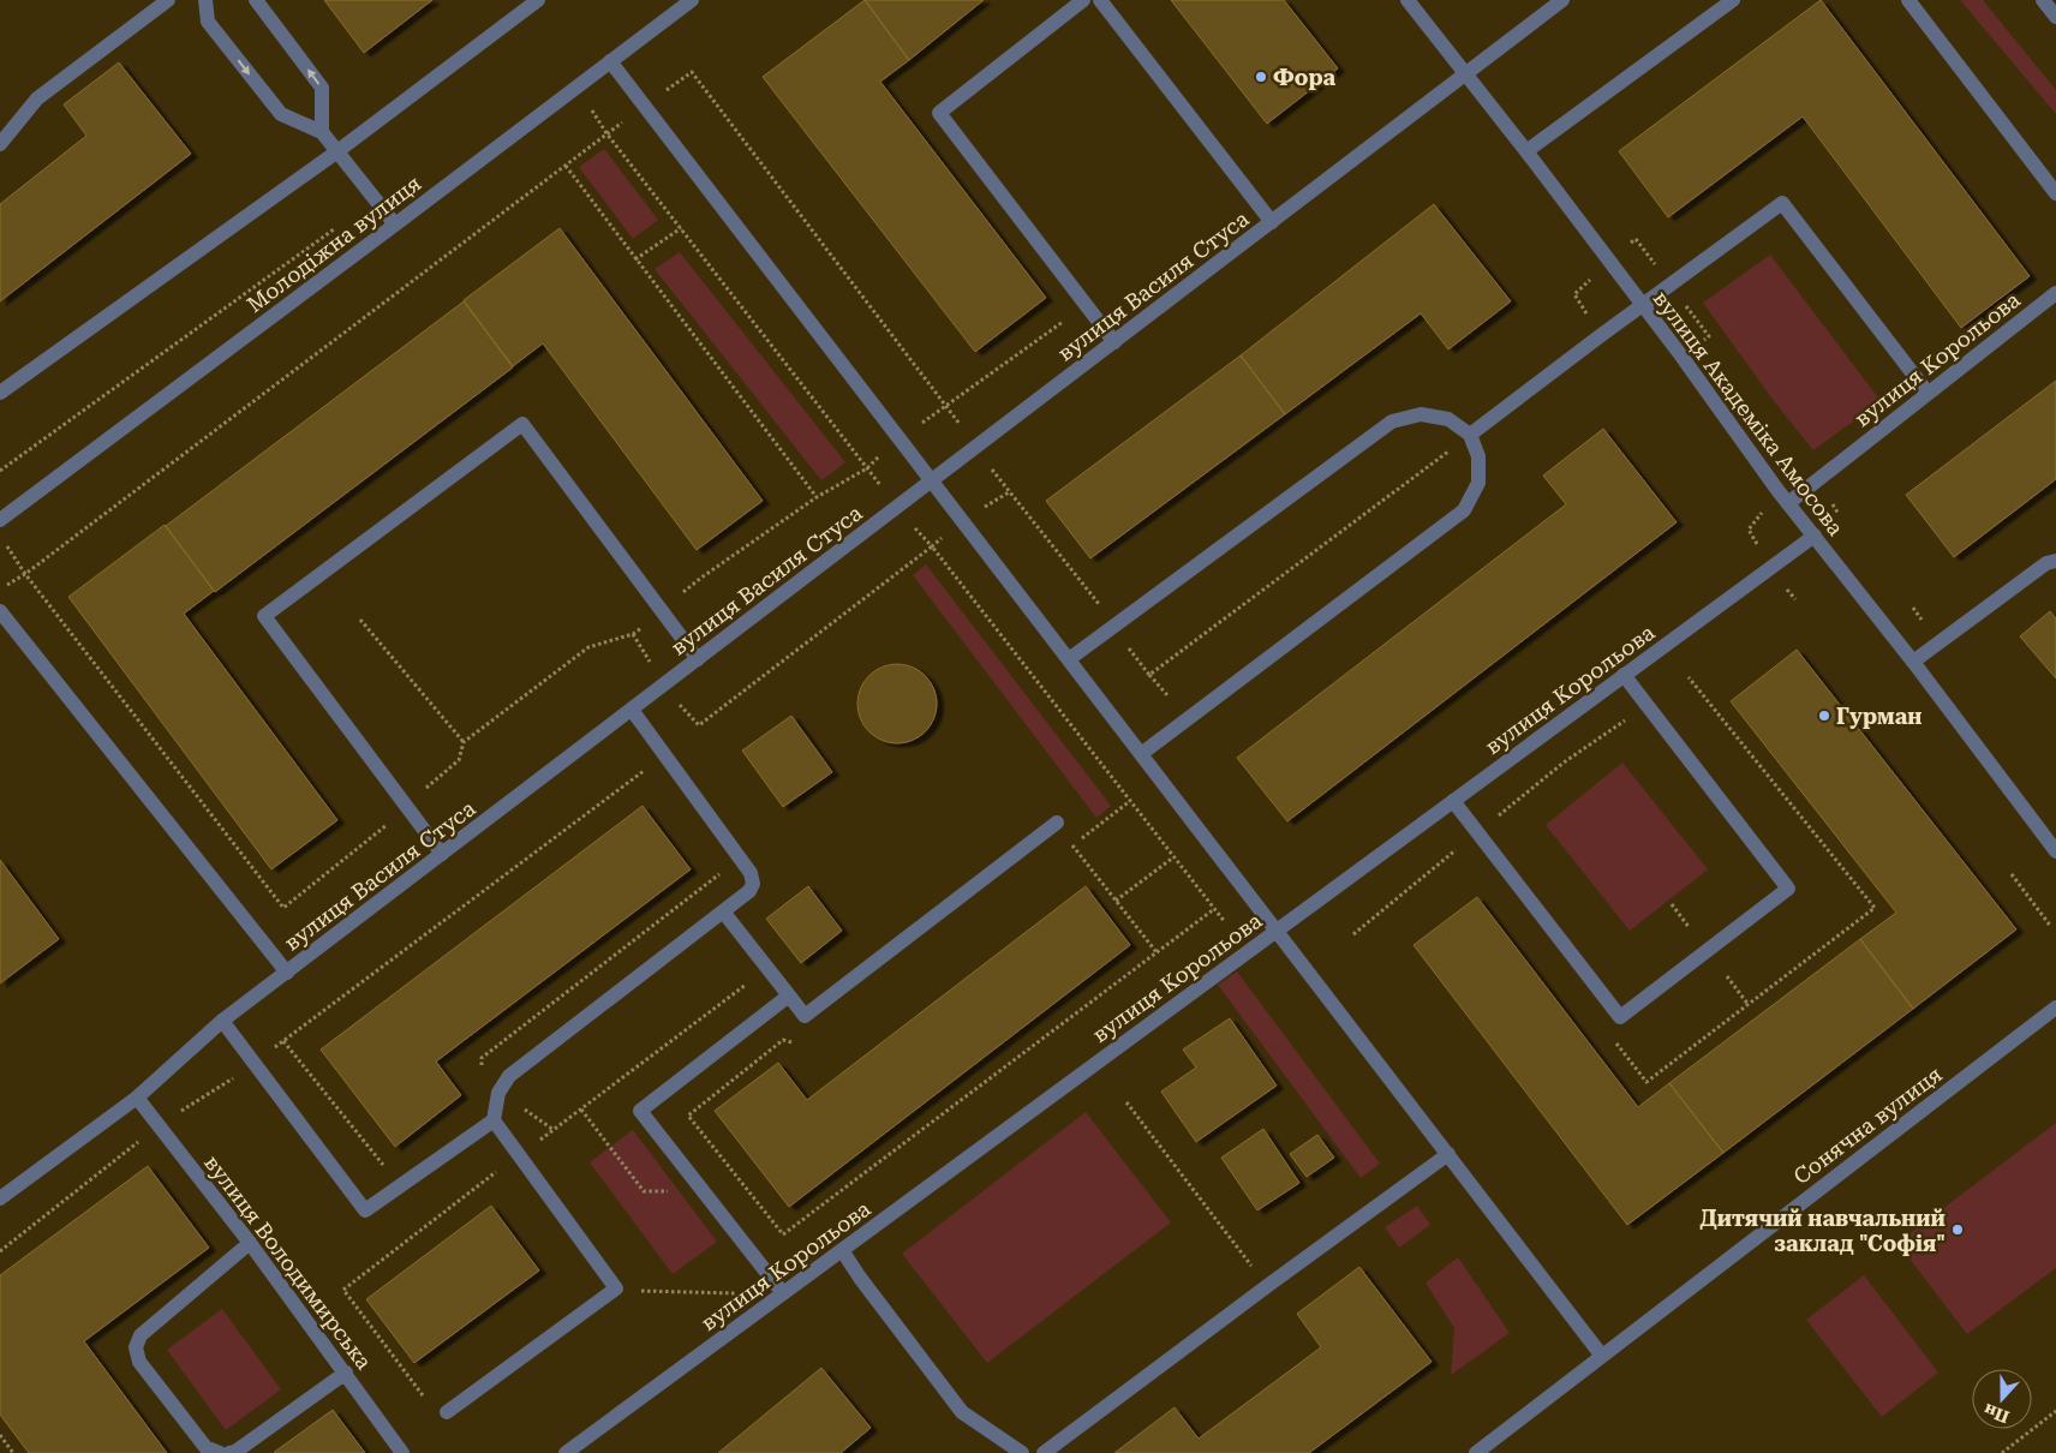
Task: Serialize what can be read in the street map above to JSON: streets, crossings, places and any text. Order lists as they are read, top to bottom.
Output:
{
  "streets": {
    "street": [
      "Молодіжна вулиця",
      "вулиця Василя Стуса",
      "вулиця Корольова",
      "вулиця Академіка Амосова",
      "Сонячна вулиця",
      "вулиця Володимирська"
    ]
  },
  "crossings": [
    ["вулиця Василя Стуса", "вулиця Академіка Амосова"],
    ["вулиця Василя Стуса", "вулиця Володимирська"],
    ["вулиця Корольова", "вулиця Академіка Амосова"]
  ],
  "places": ["Фора", "Гурман", "Дитячий навчальний заклад \"Софія\""],
  "north": "bottom"
}
